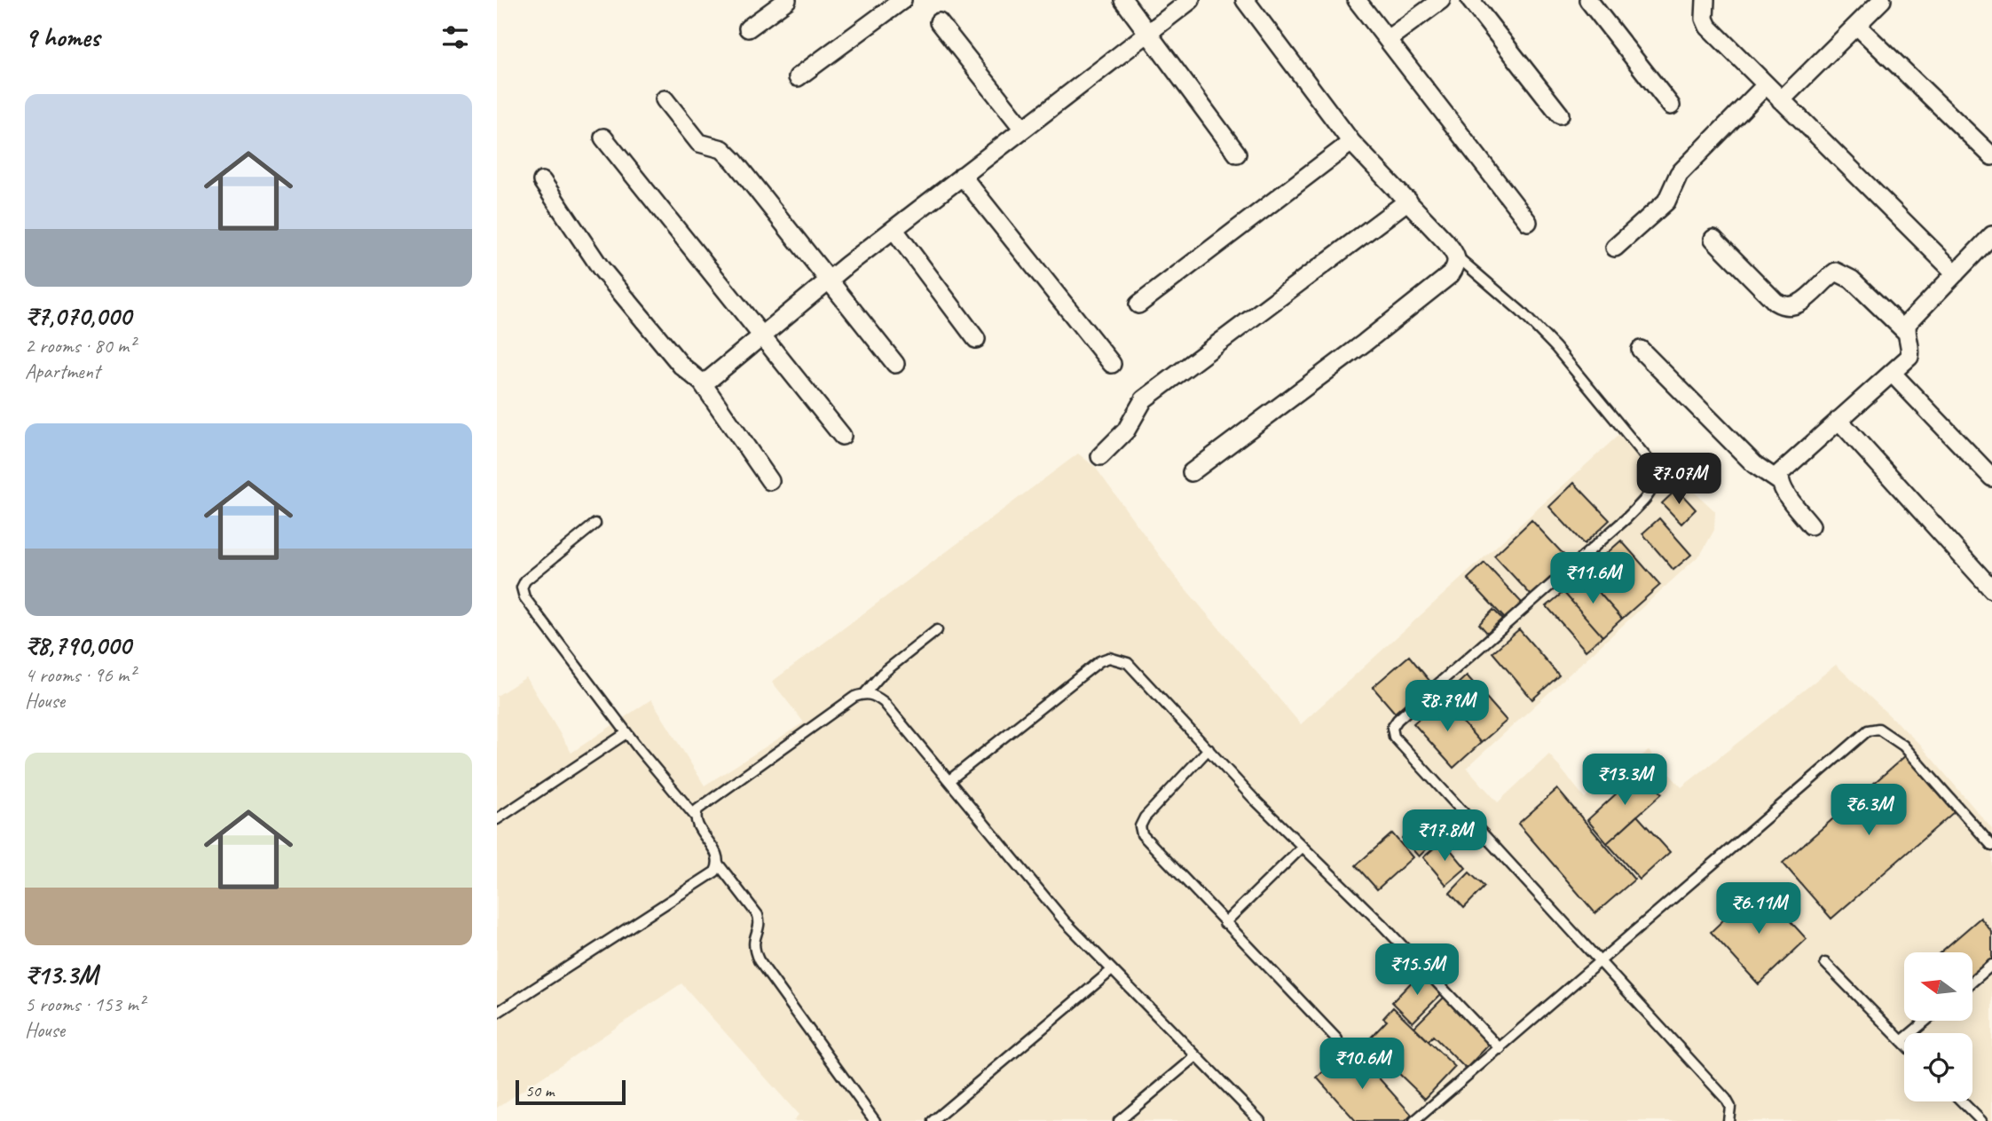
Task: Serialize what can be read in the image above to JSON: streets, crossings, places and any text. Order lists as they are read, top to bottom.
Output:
{
  "scale_bar": "50 m",
  "north": "left",
  "page": {
    "heading": "9 homes",
    "list": [
      {
        "name": "₹7,070,000",
        "note": "2 rooms · 80 m² · Apartment"
      },
      {
        "name": "₹8,790,000",
        "note": "4 rooms · 96 m² · House"
      },
      {
        "name": "₹13.3M",
        "note": "5 rooms · 153 m² · House"
      }
    ],
    "price": [
      "₹7.07M",
      "₹11.6M",
      "₹8.79M",
      "₹13.3M",
      "₹6.3M",
      "₹17.8M",
      "₹6.11M",
      "₹15.5M",
      "₹10.6M"
    ],
    "scale": "50 m"
  }
}
